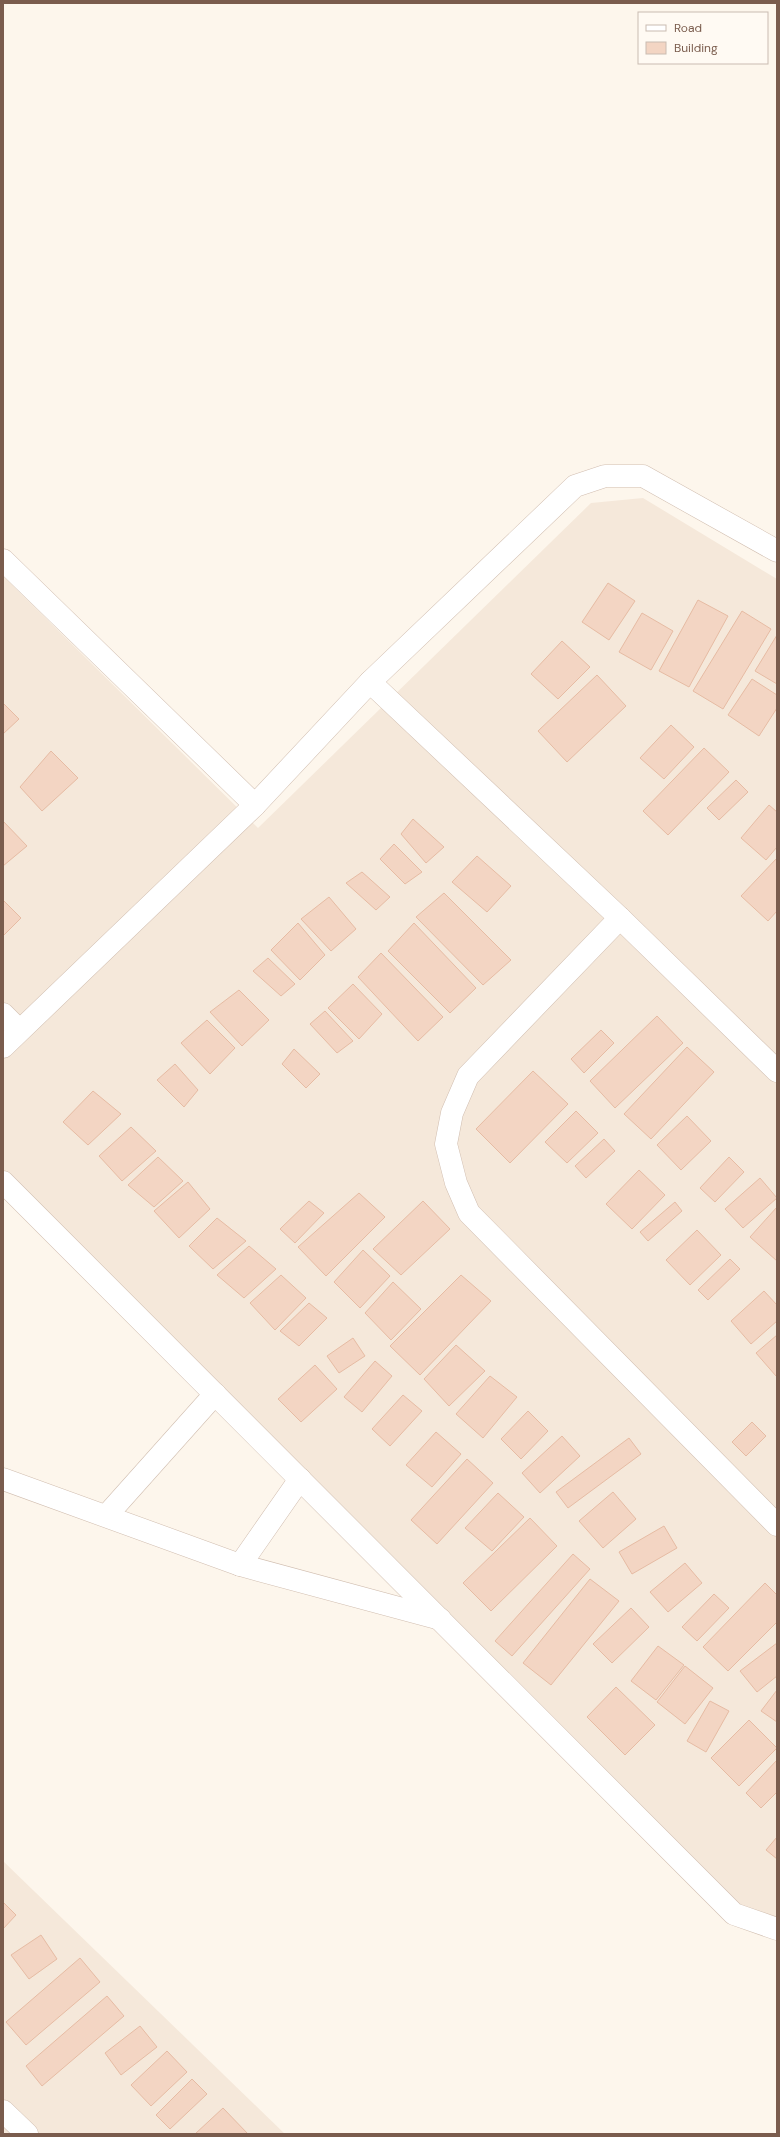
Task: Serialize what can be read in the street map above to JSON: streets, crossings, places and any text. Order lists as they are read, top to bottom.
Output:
{
  "legend": ["Road", "Building"]
}
